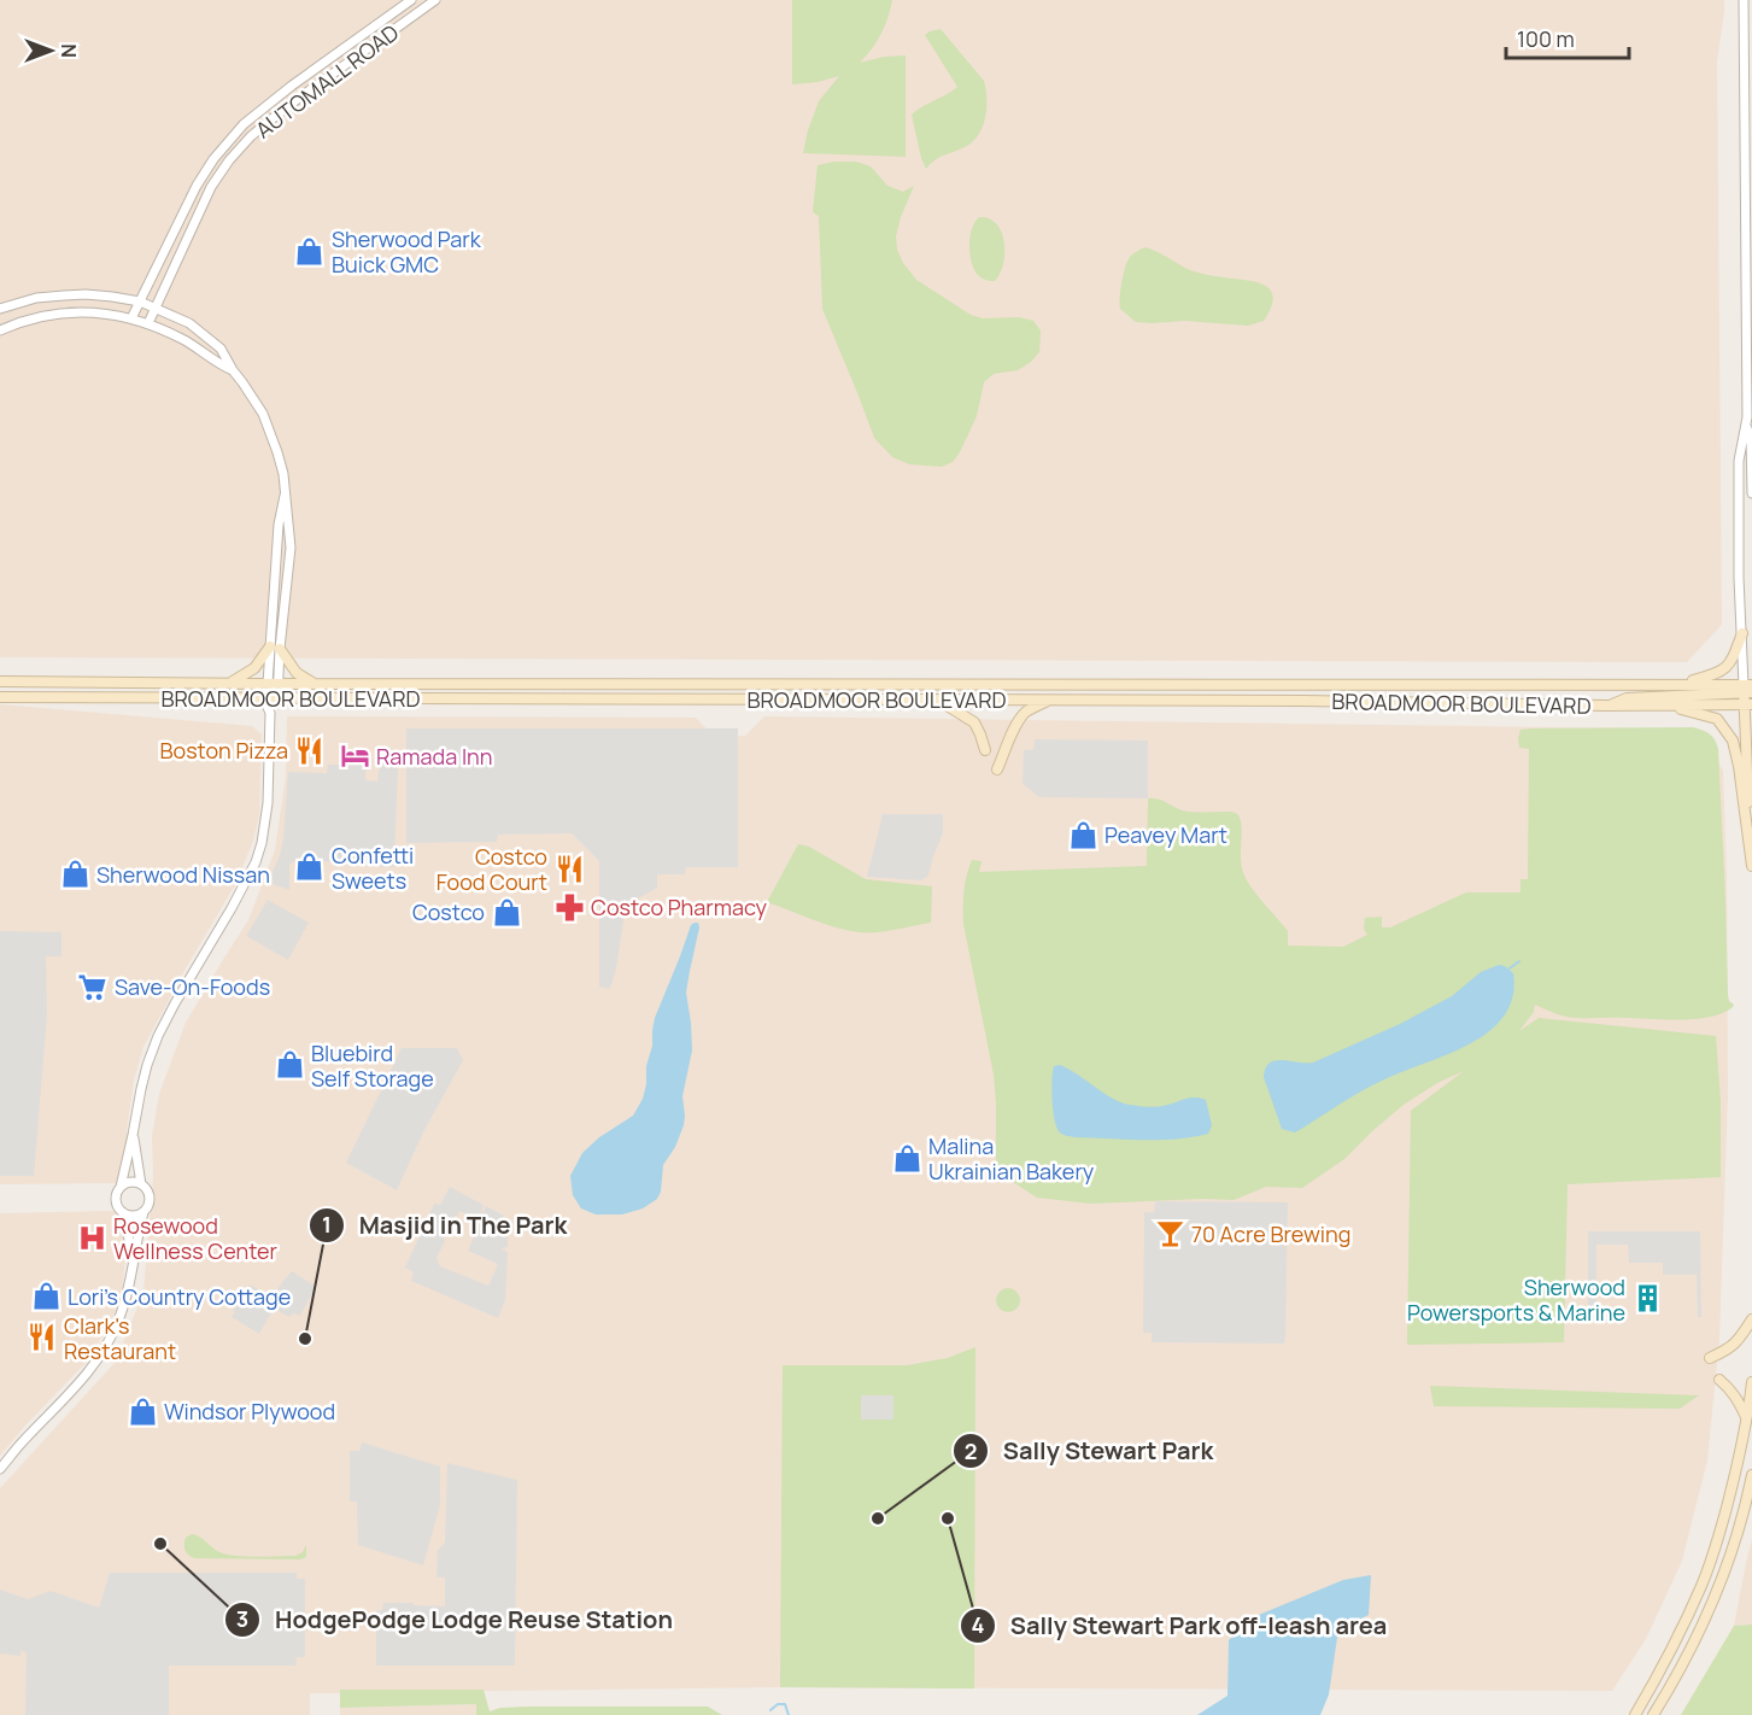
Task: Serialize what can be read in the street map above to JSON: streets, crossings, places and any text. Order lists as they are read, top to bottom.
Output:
{
  "streets": {
    "main road": ["BROADMOOR BOULEVARD"],
    "street": ["AUTOMALL ROAD"]
  },
  "places": {
    "shop": [
      "Sherwood Park Buick GMC",
      "Peavey Mart",
      "Confetti Sweets",
      "Sherwood Nissan",
      "Costco",
      "Bluebird Self Storage",
      "Malina Ukrainian Bakery",
      "Lori's Country Cottage",
      "Windsor Plywood"
    ],
    "restaurant": ["Boston Pizza", "Costco Food Court", "Clark's Restaurant"],
    "hotel": ["Ramada Inn"],
    "pharmacy": ["Costco Pharmacy"],
    "supermarket": ["Save-On-Foods"],
    "bar": ["70 Acre Brewing"],
    "hospital": ["Rosewood Wellness Center"],
    "building": ["Sherwood Powersports & Marine"],
    "other": [
      "Masjid in The Park",
      "Sally Stewart Park",
      "Sally Stewart Park off-leash area",
      "HodgePodge Lodge Reuse Station"
    ]
  },
  "scale_bar": "100 m",
  "north": "right"
}
